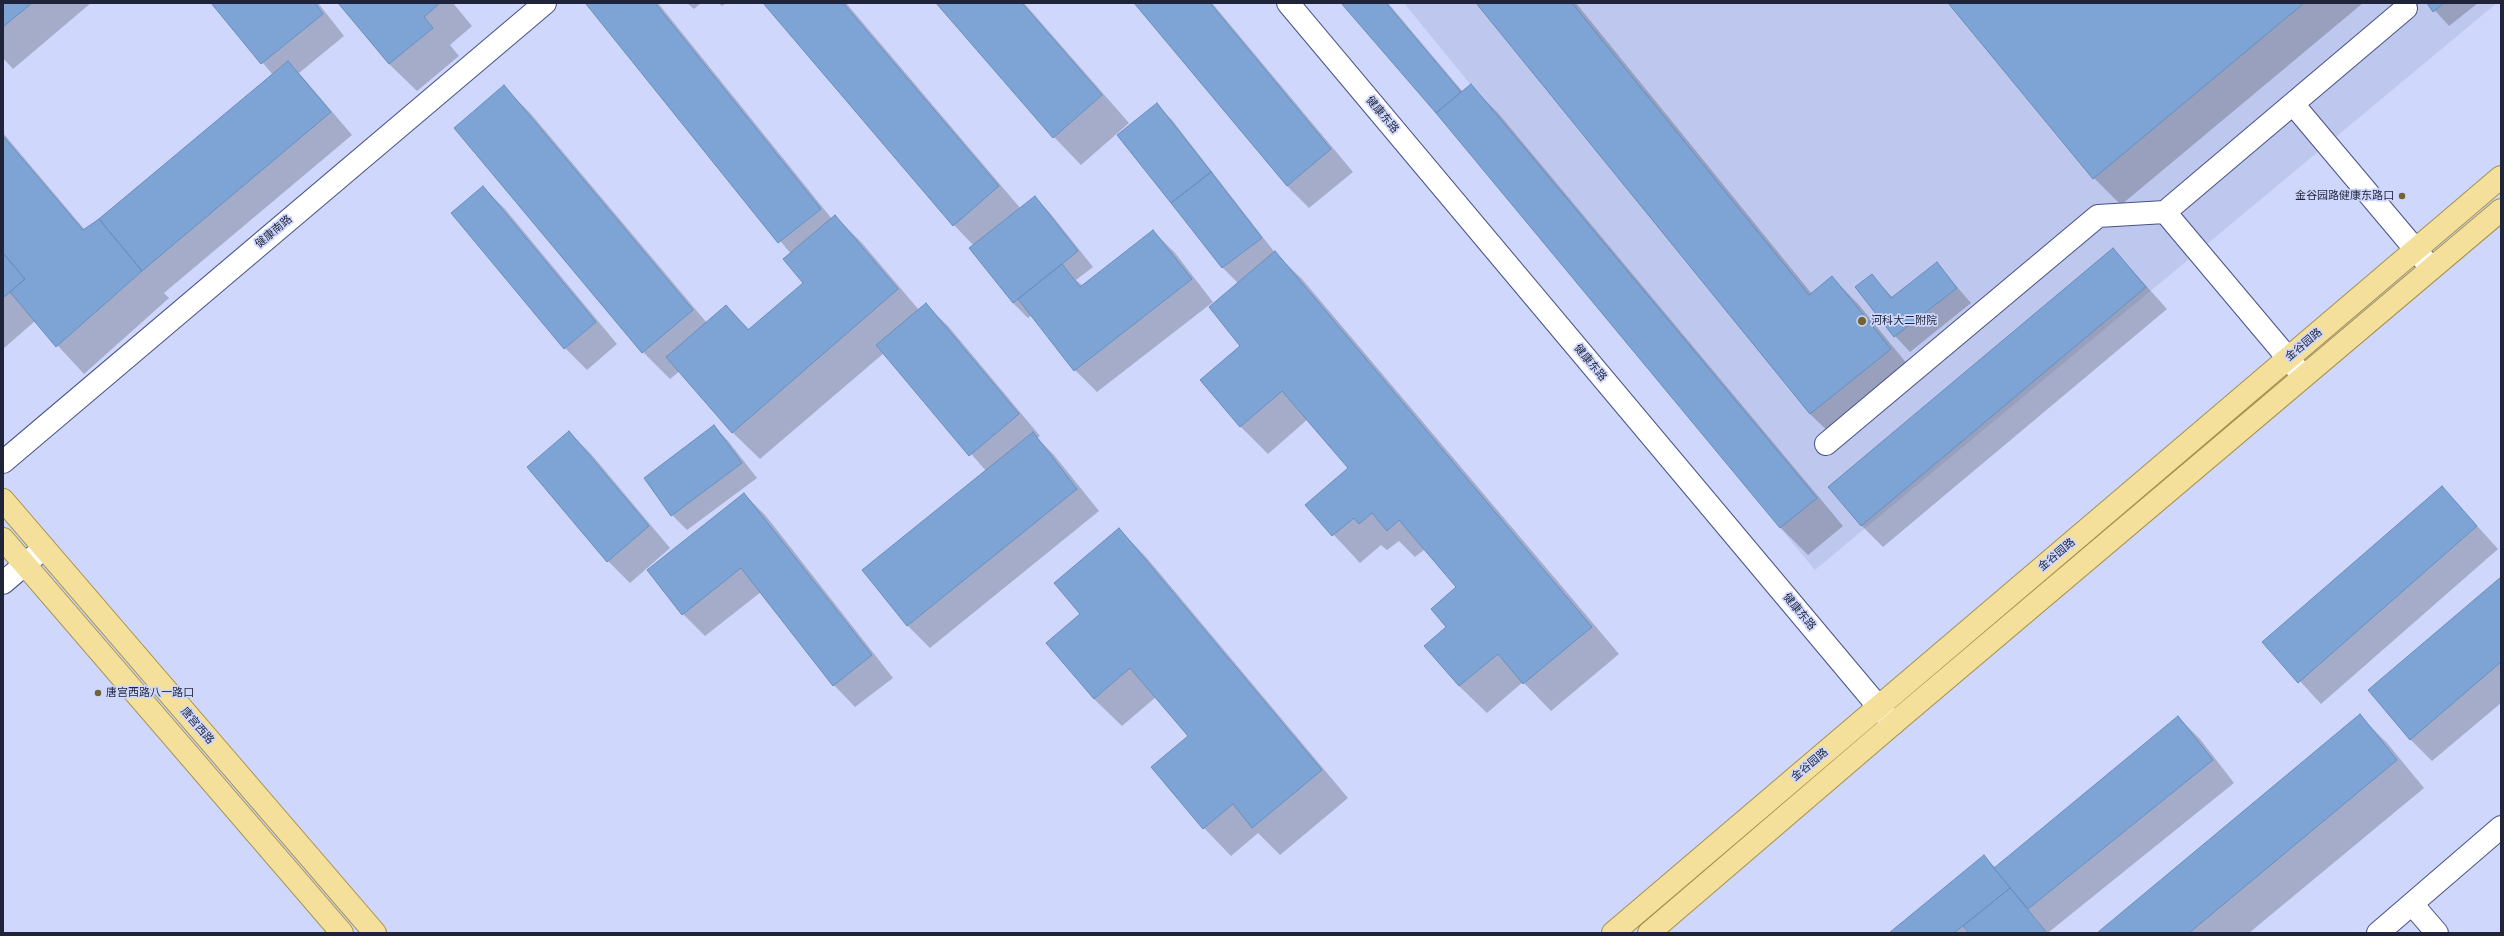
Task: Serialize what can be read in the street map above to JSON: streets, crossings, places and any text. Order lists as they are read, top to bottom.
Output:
{
  "streets": {
    "main road": ["金谷园路", "唐宫西路"],
    "street": ["健康东路", "健康南路"]
  },
  "crossings": [
    ["健康东路", "金谷园路"]
  ],
  "places": ["金谷园路健康东路口", "河科大二附院", "唐宫西路八一路口"]
}
